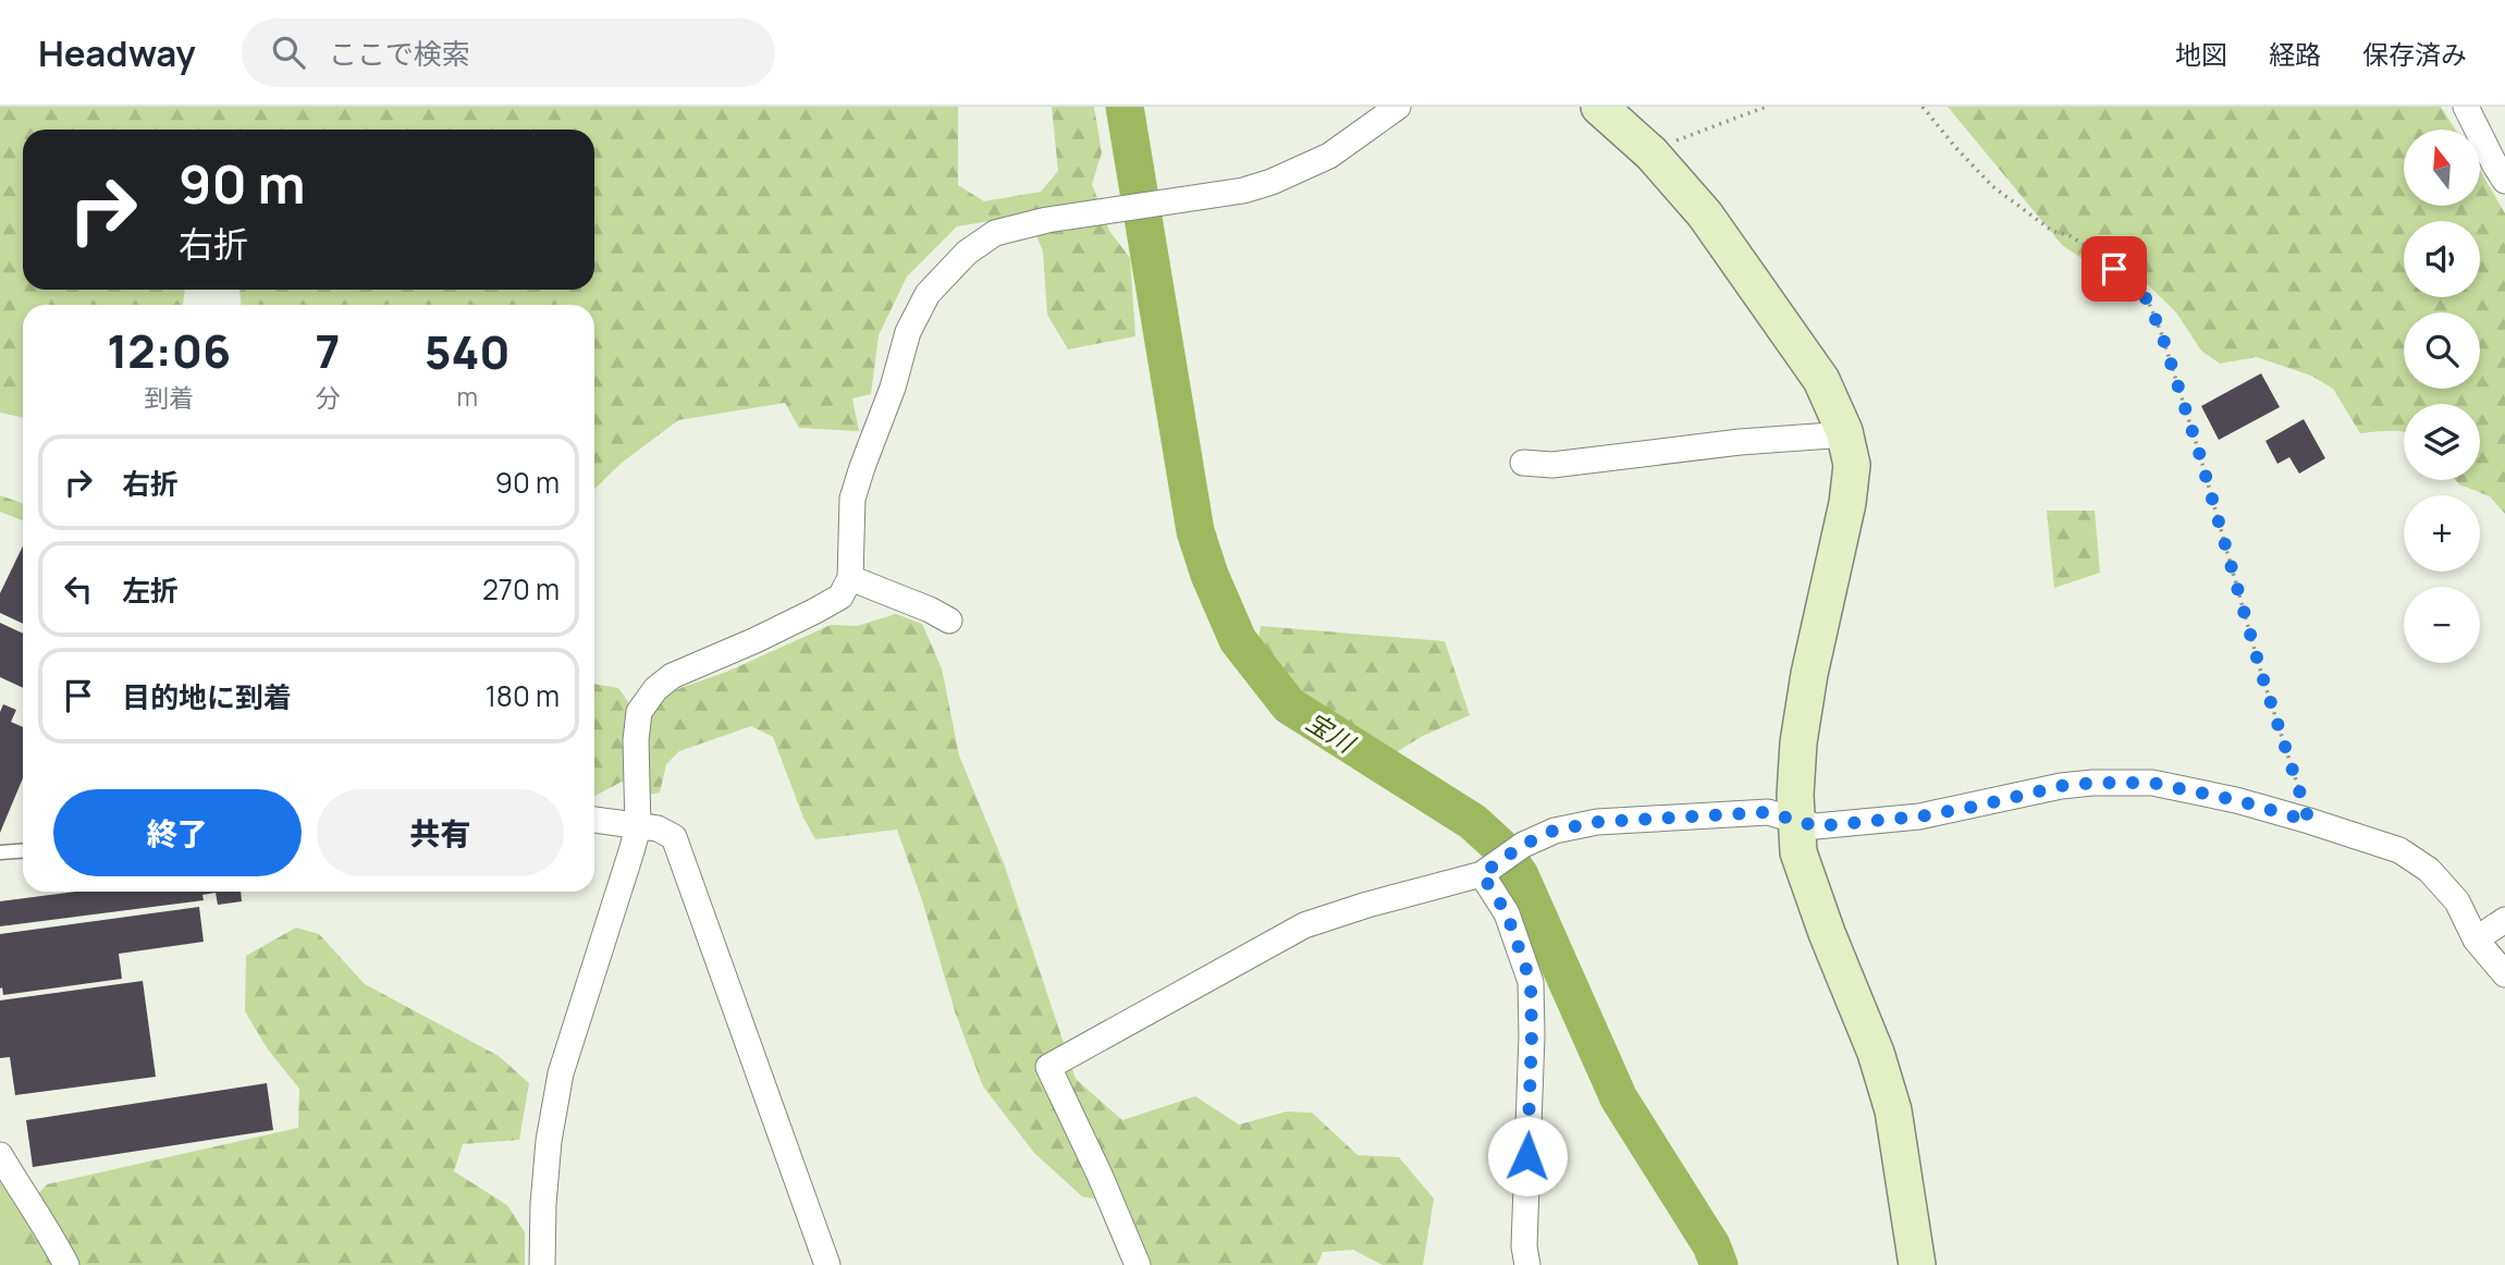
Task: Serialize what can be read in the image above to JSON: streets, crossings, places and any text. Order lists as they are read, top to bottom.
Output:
{
  "water": ["宝川"],
  "north": "top",
  "page": {
    "header": "Headway",
    "search": "ここで検索",
    "nav": ["地図", "経路", "保存済み"],
    "map_buttons": ["+", "−"],
    "turn": ["90 m", "右折"],
    "eta": [
      "12:06",
      "到着",
      "7",
      "分",
      "540",
      "m"
    ],
    "list": [
      {
        "name": "右折",
        "value": "90 m"
      },
      {
        "name": "左折",
        "value": "270 m"
      },
      {
        "name": "目的地に到着",
        "value": "180 m"
      }
    ],
    "buttons": ["終了", "共有"]
  }
}
